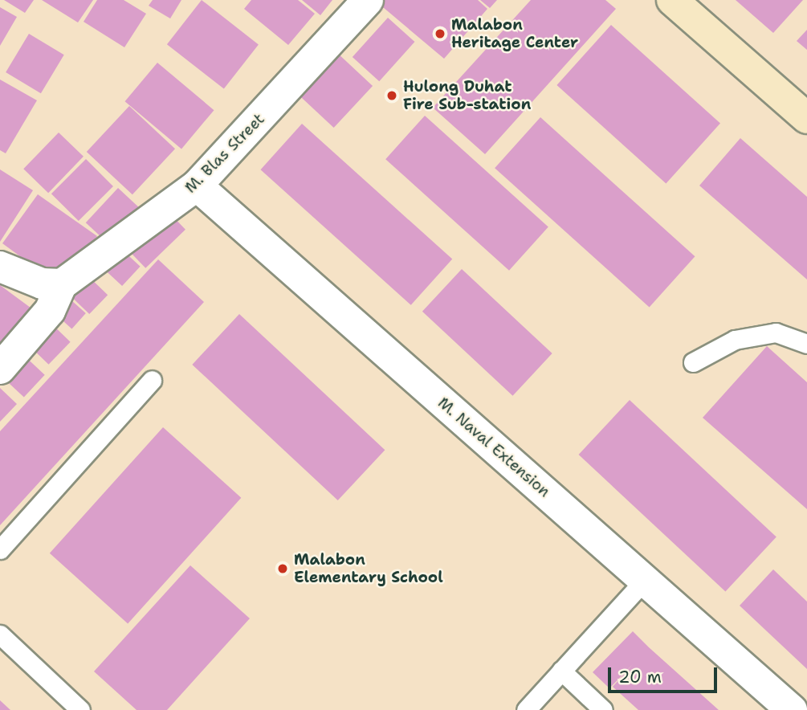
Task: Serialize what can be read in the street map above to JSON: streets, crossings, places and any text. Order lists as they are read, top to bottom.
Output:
{
  "streets": {
    "street": ["M. Blas Street", "M. Naval Extension"]
  },
  "crossings": [
    ["M. Blas Street", "M. Naval Extension"]
  ],
  "places": ["Malabon Heritage Center", "Hulong Duhat Fire Sub-station", "Malabon Elementary School"],
  "scale_bar": "20 m"
}
